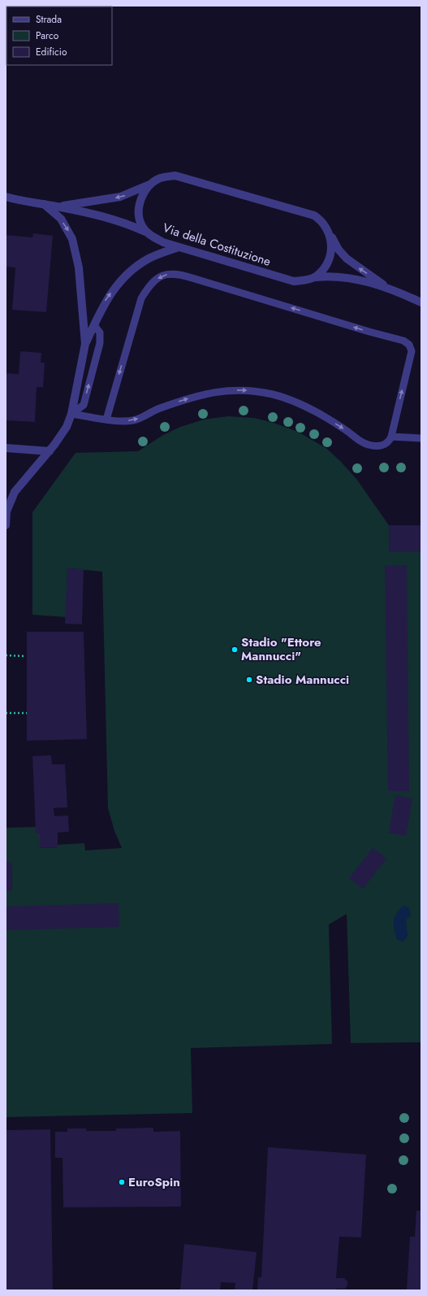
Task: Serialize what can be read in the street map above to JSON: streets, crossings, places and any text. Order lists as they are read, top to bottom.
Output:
{
  "streets": {
    "street": ["Via della Costituzione"]
  },
  "places": ["Stadio \"Ettore Mannucci\"", "Stadio Mannucci", "EuroSpin"],
  "legend": ["Strada", "Parco", "Edificio"]
}
